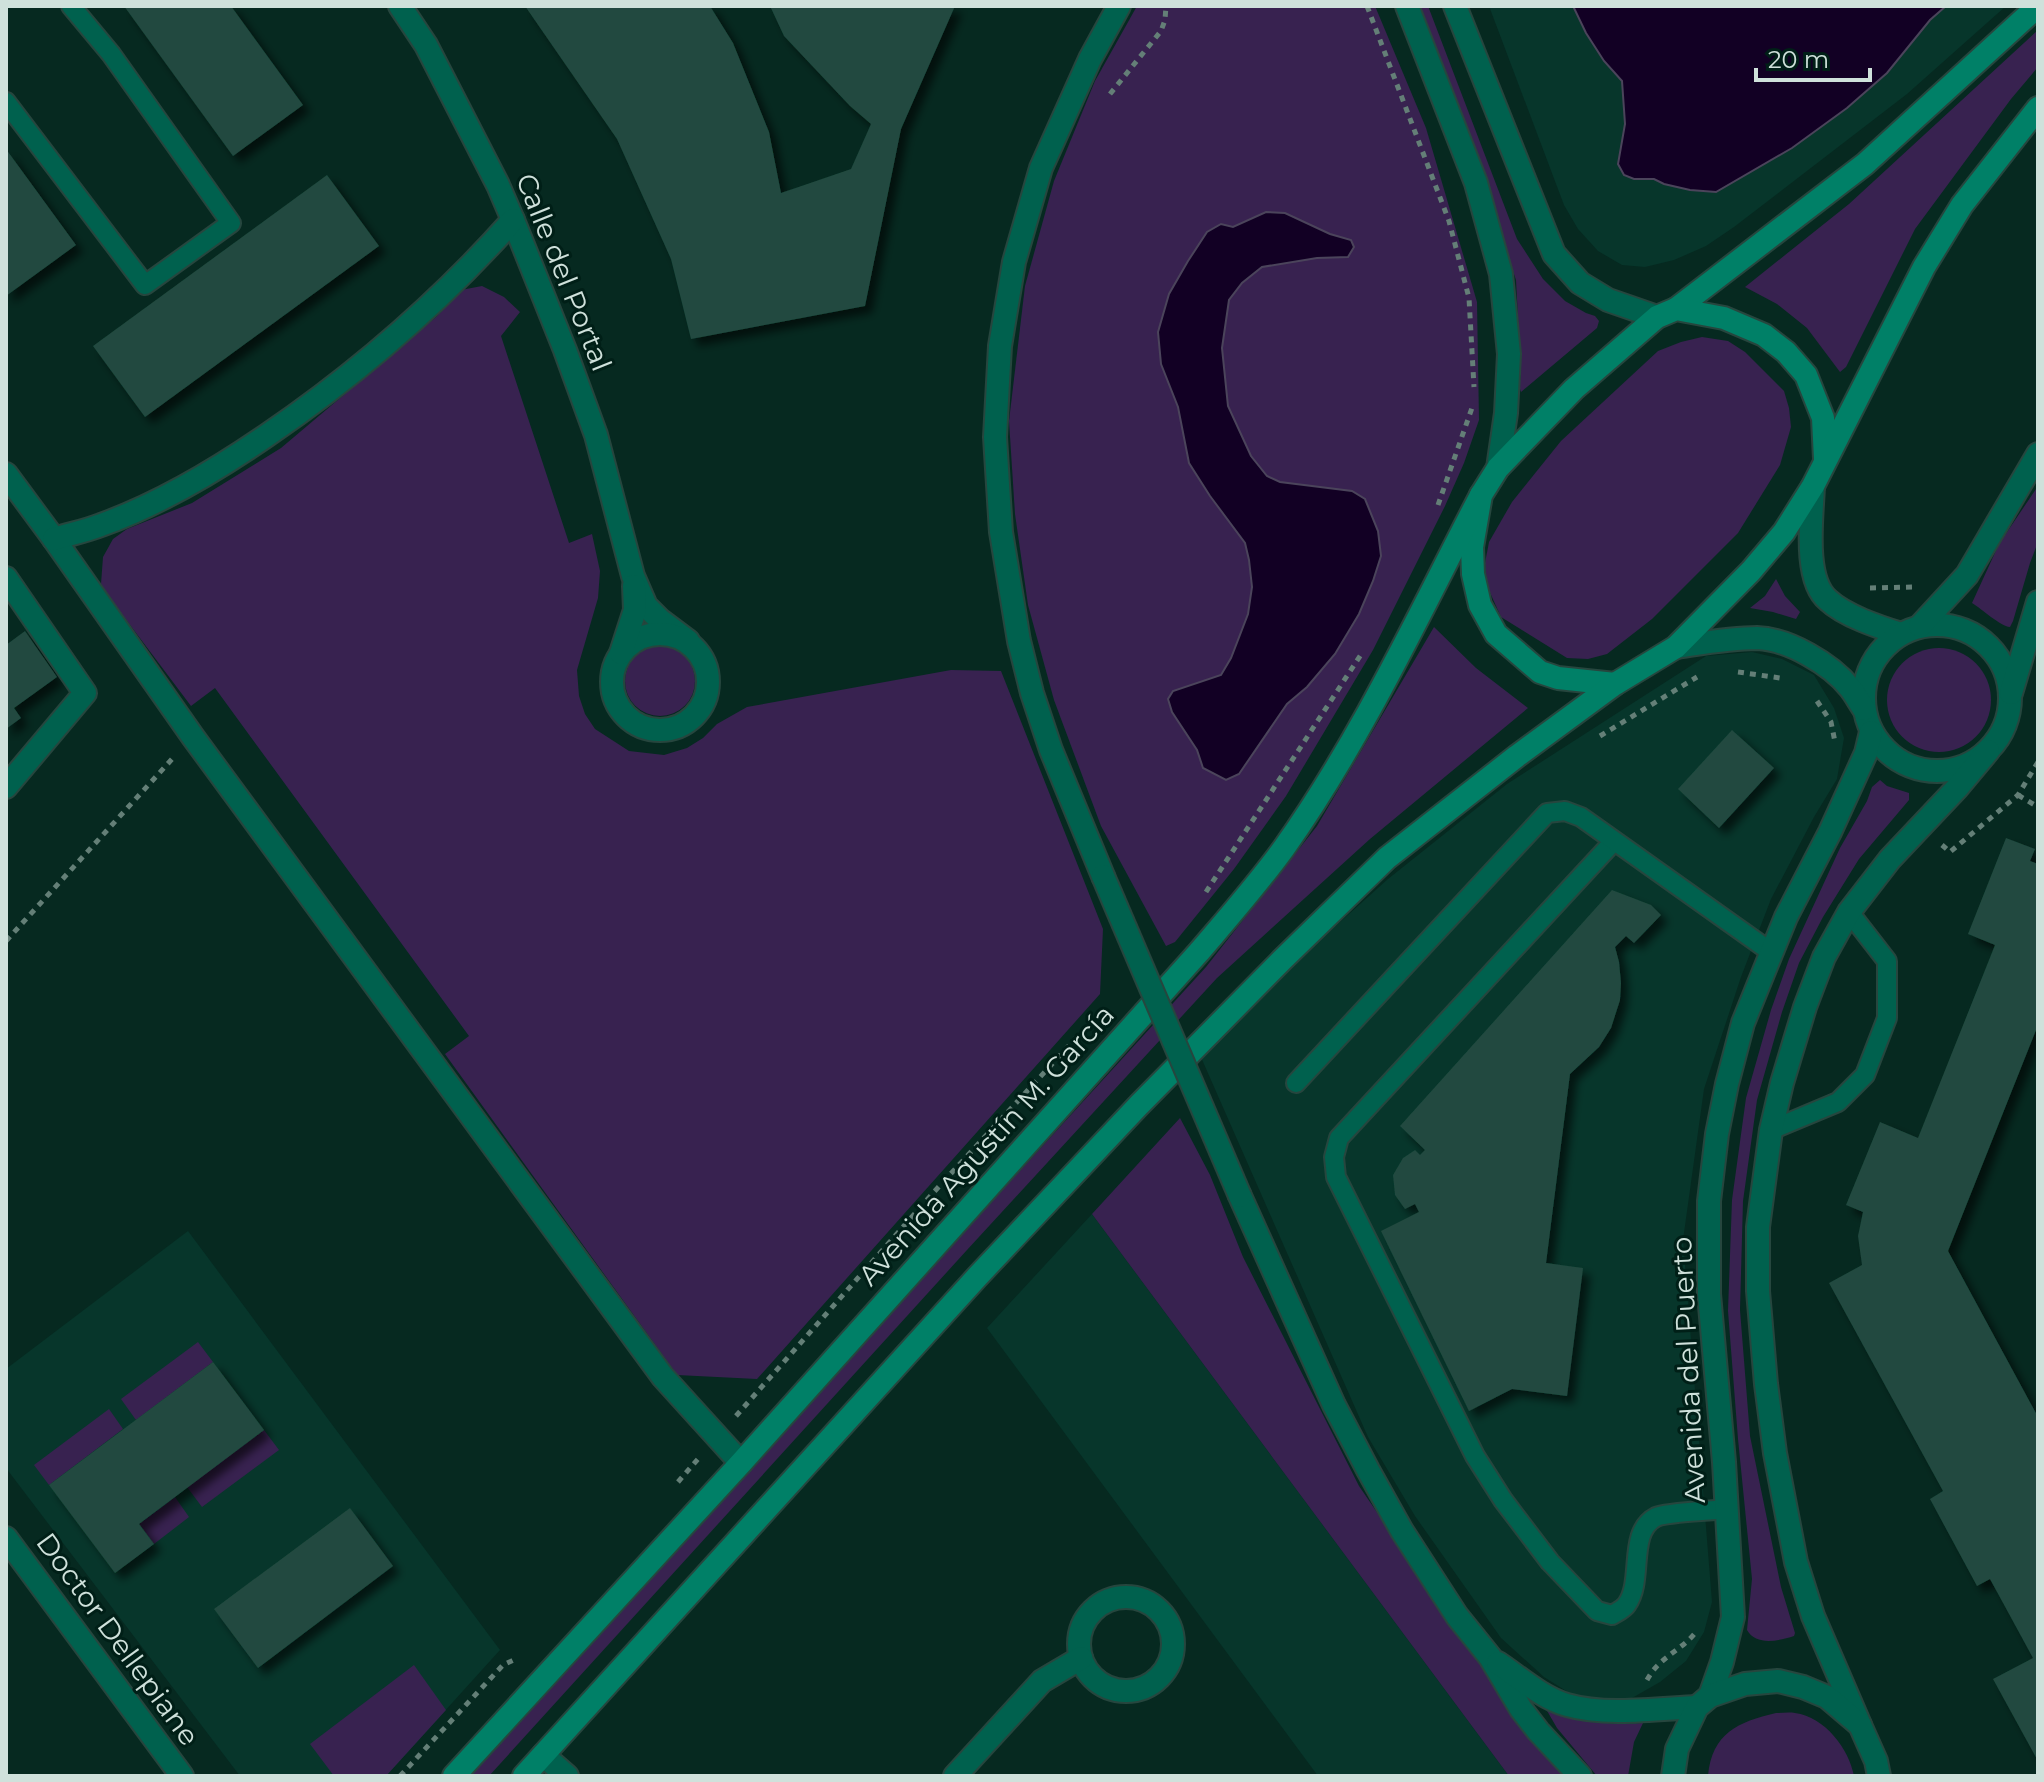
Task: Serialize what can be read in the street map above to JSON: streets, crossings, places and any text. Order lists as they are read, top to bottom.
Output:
{
  "streets": {
    "main road": ["Avenida Agustín M. García"],
    "street": ["Calle del Portal", "Avenida del Puerto", "Doctor Dellepiane"]
  },
  "scale_bar": "20 m"
}
